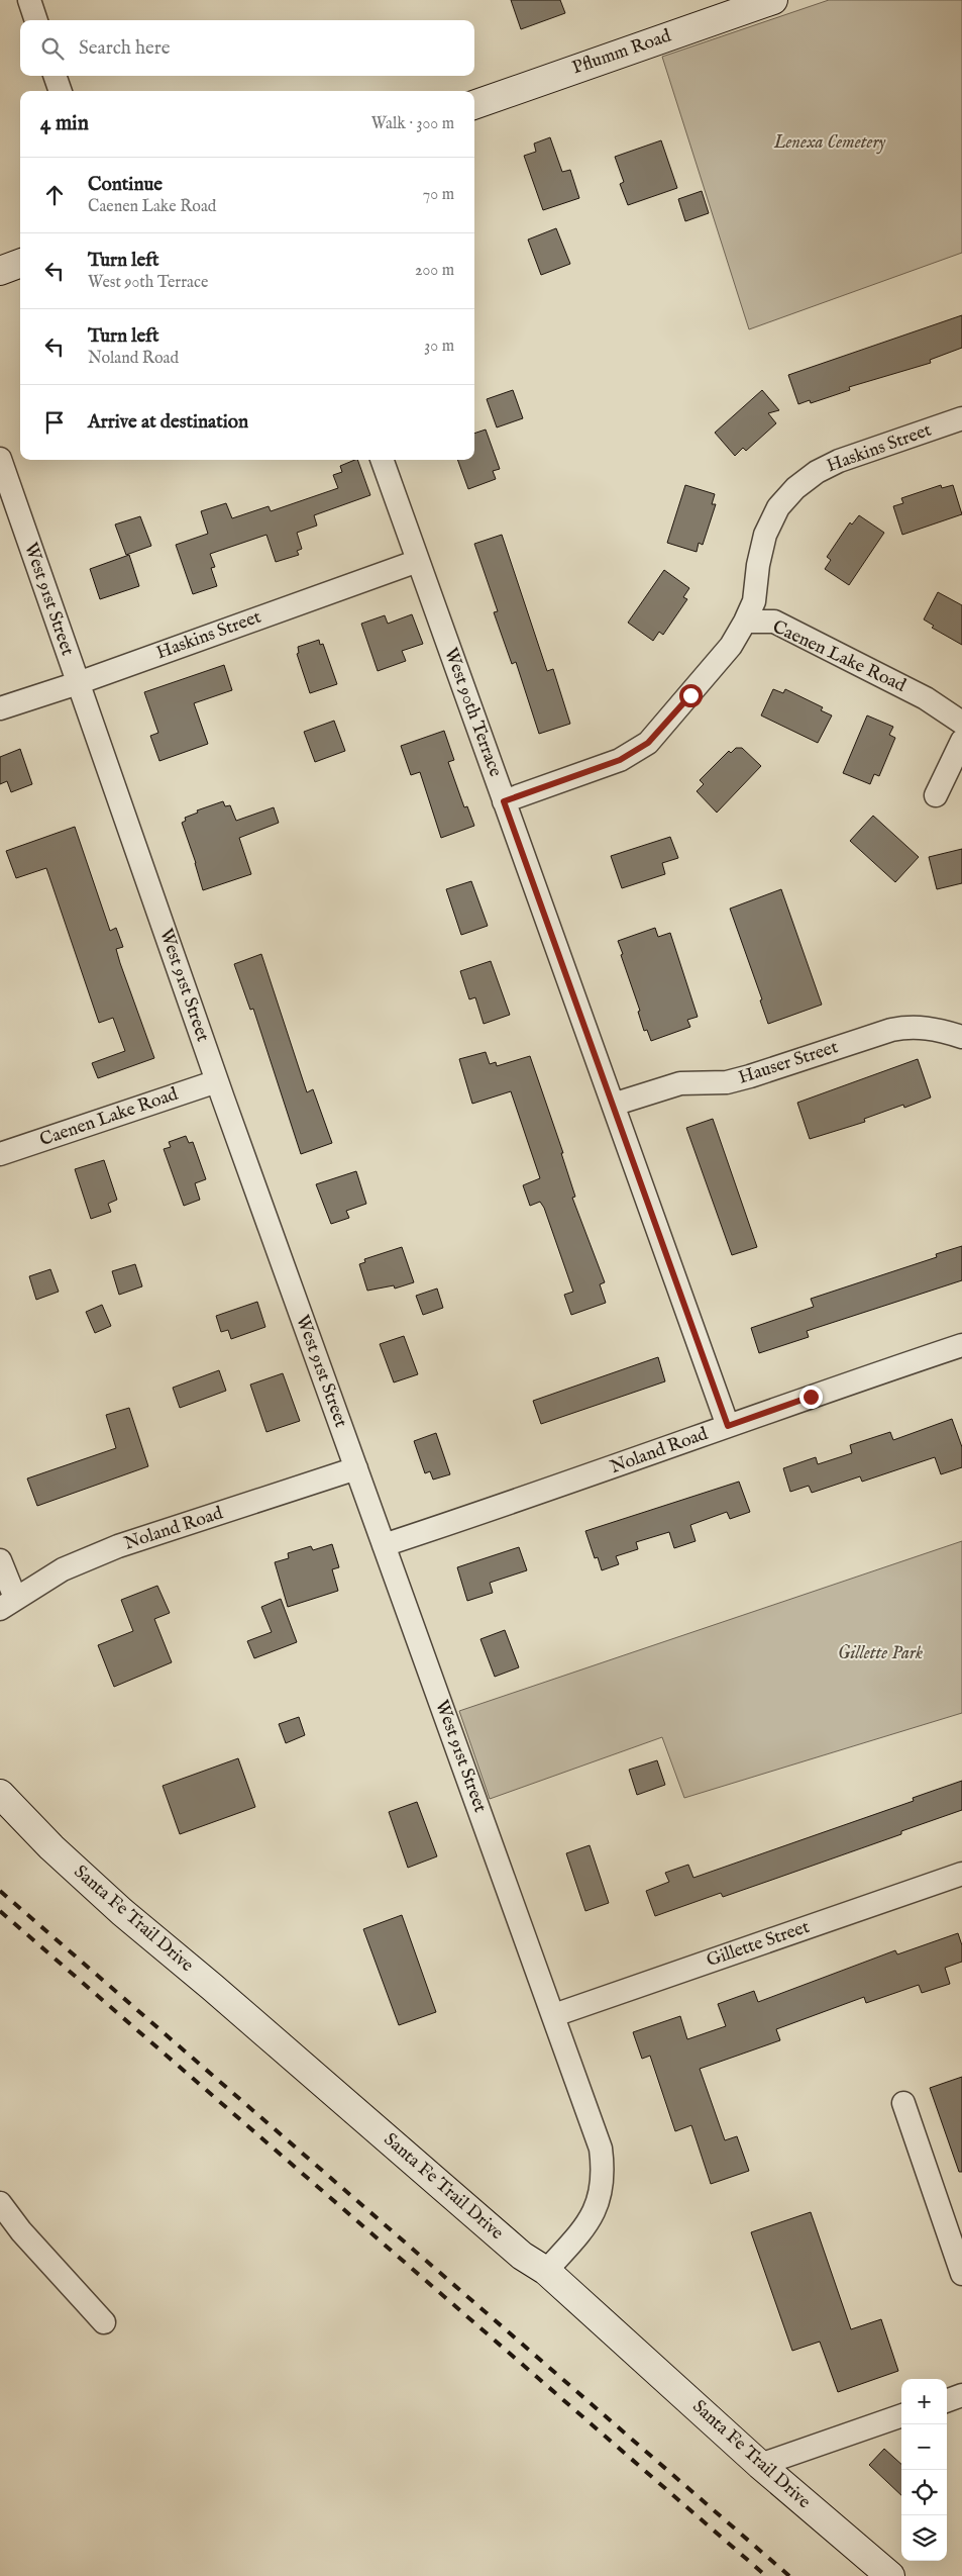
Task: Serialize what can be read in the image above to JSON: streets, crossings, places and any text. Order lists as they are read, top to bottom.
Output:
{
  "streets": {
    "main road": ["Pflumm Road", "Santa Fe Trail Drive"],
    "street": [
      "Haskins Street",
      "West 91st Street",
      "Caenen Lake Road",
      "West 90th Terrace",
      "Hauser Street",
      "Noland Road",
      "Gillette Street"
    ]
  },
  "crossings": [
    ["Haskins Street", "West 91st Street"],
    ["Haskins Street", "Caenen Lake Road"],
    ["Haskins Street", "West 90th Terrace"],
    ["West 91st Street", "Caenen Lake Road"],
    ["West 91st Street", "Noland Road"],
    ["West 91st Street", "Santa Fe Trail Drive"],
    ["West 91st Street", "Gillette Street"],
    ["West 90th Terrace", "Hauser Street"],
    ["West 90th Terrace", "Noland Road"]
  ],
  "parks": ["Lenexa Cemetery", "Gillette Park"],
  "page": {
    "search": "Search here",
    "heading": ["4 min", "Walk · 300 m"],
    "list": [
      ["Continue", "Caenen Lake Road", "70 m"],
      ["Turn left", "West 90th Terrace", "200 m"],
      ["Turn left", "Noland Road", "30 m"],
      "Arrive at destination"
    ],
    "map_buttons": ["+", "−"]
  }
}
